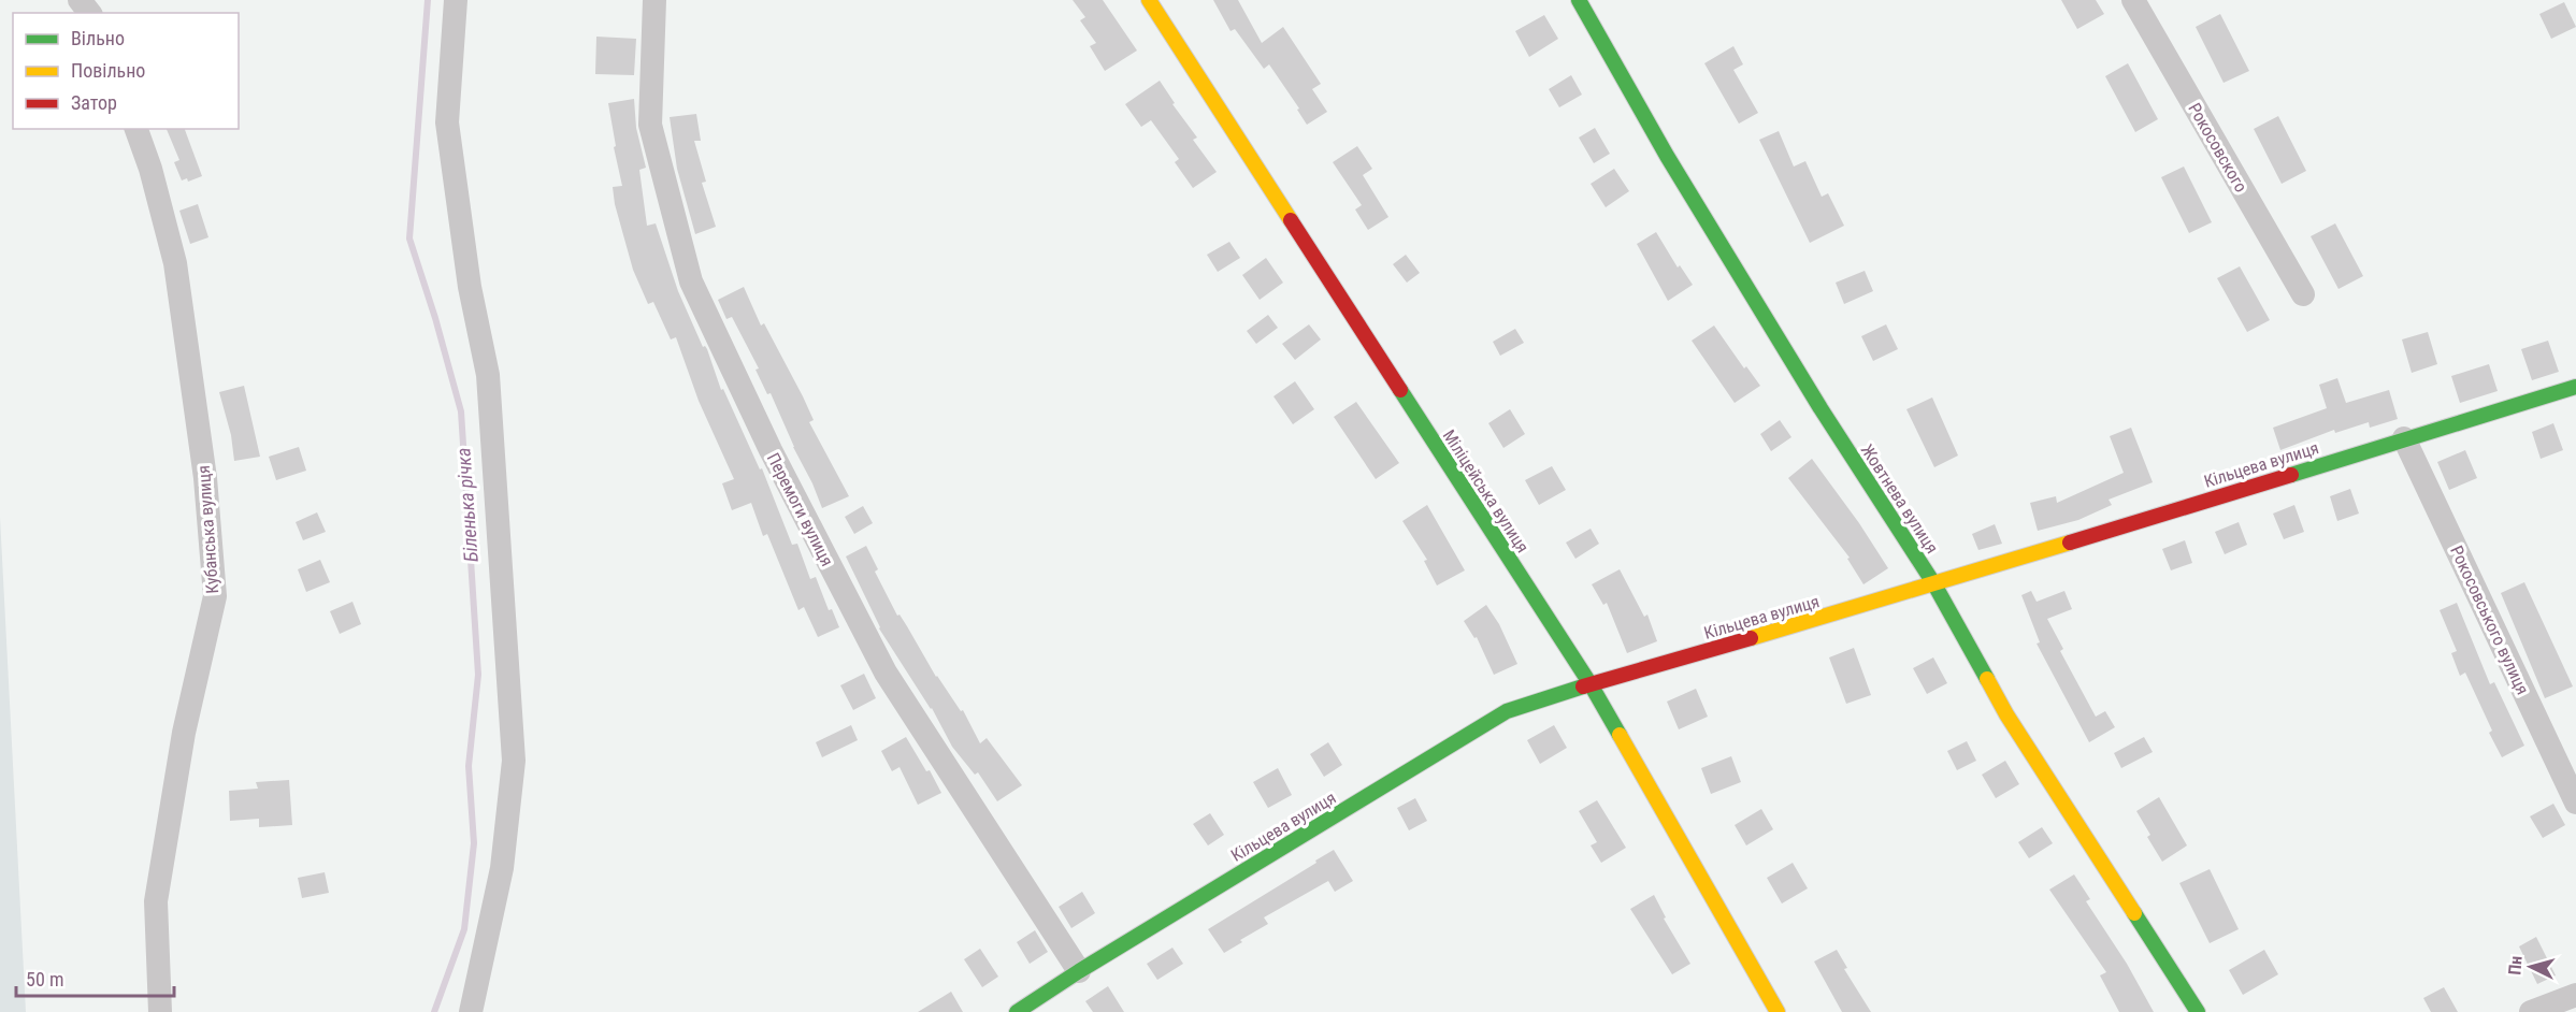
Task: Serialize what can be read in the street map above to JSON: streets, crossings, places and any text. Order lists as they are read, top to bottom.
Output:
{
  "streets": {
    "street": [
      "Рокосовского",
      "Кільцева вулиця",
      "Міліцейська вулиця",
      "Жовтнева вулиця",
      "Перемоги вулиця",
      "Кубанська вулиця",
      "Рокосовського вулиця"
    ]
  },
  "crossings": [
    ["Кільцева вулиця", "Міліцейська вулиця"],
    ["Кільцева вулиця", "Жовтнева вулиця"],
    ["Кільцева вулиця", "Перемоги вулиця"],
    ["Кільцева вулиця", "Рокосовського вулиця"]
  ],
  "water": ["Біленька річка"],
  "legend": ["Вільно", "Повільно", "Затор"],
  "scale_bar": "50 m",
  "north": "left"
}
